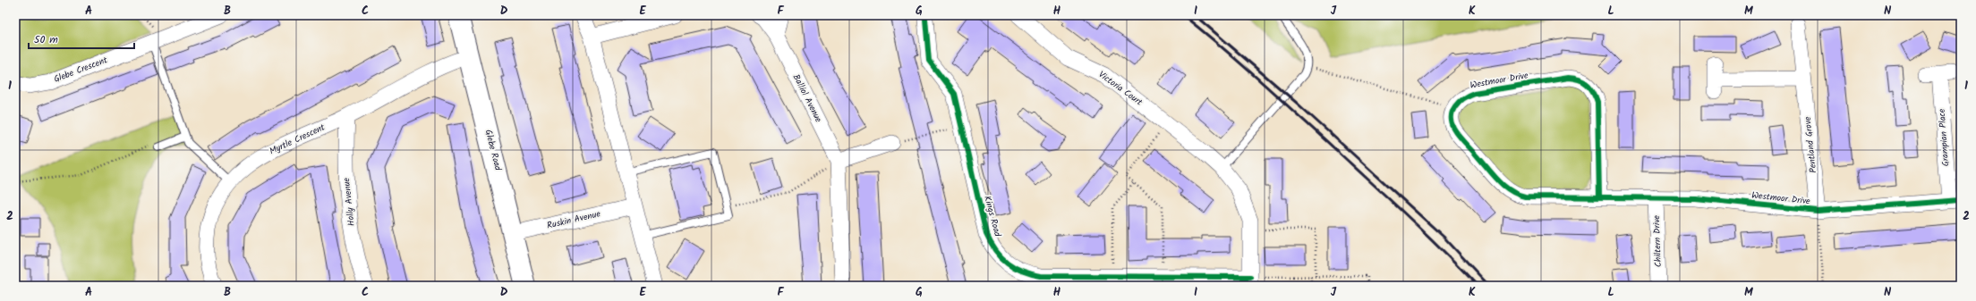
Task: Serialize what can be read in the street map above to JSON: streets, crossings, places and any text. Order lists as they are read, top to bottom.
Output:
{
  "streets": {
    "street": [
      "Glebe Crescent",
      "Westmoor Drive",
      "Victoria Court",
      "Balliol Avenue",
      "Grampian Place",
      "Myrtle Crescent",
      "Pentland Grove",
      "Glebe Road",
      "Holly Avenue",
      "Kings Road",
      "Ruskin Avenue",
      "Chiltern Drive"
    ]
  },
  "crossings": [
    ["Westmoor Drive", "Grampian Place"],
    ["Westmoor Drive", "Pentland Grove"],
    ["Westmoor Drive", "Chiltern Drive"],
    ["Victoria Court", "Kings Road"],
    ["Myrtle Crescent", "Glebe Road"],
    ["Myrtle Crescent", "Holly Avenue"],
    ["Glebe Road", "Ruskin Avenue"]
  ],
  "scale_bar": "50 m",
  "grid": {
    "columns": [
      "A",
      "B",
      "C",
      "D",
      "E",
      "F",
      "G",
      "H",
      "I",
      "J",
      "K",
      "L",
      "M",
      "N"
    ],
    "rows": ["1", "2"]
  }
}
